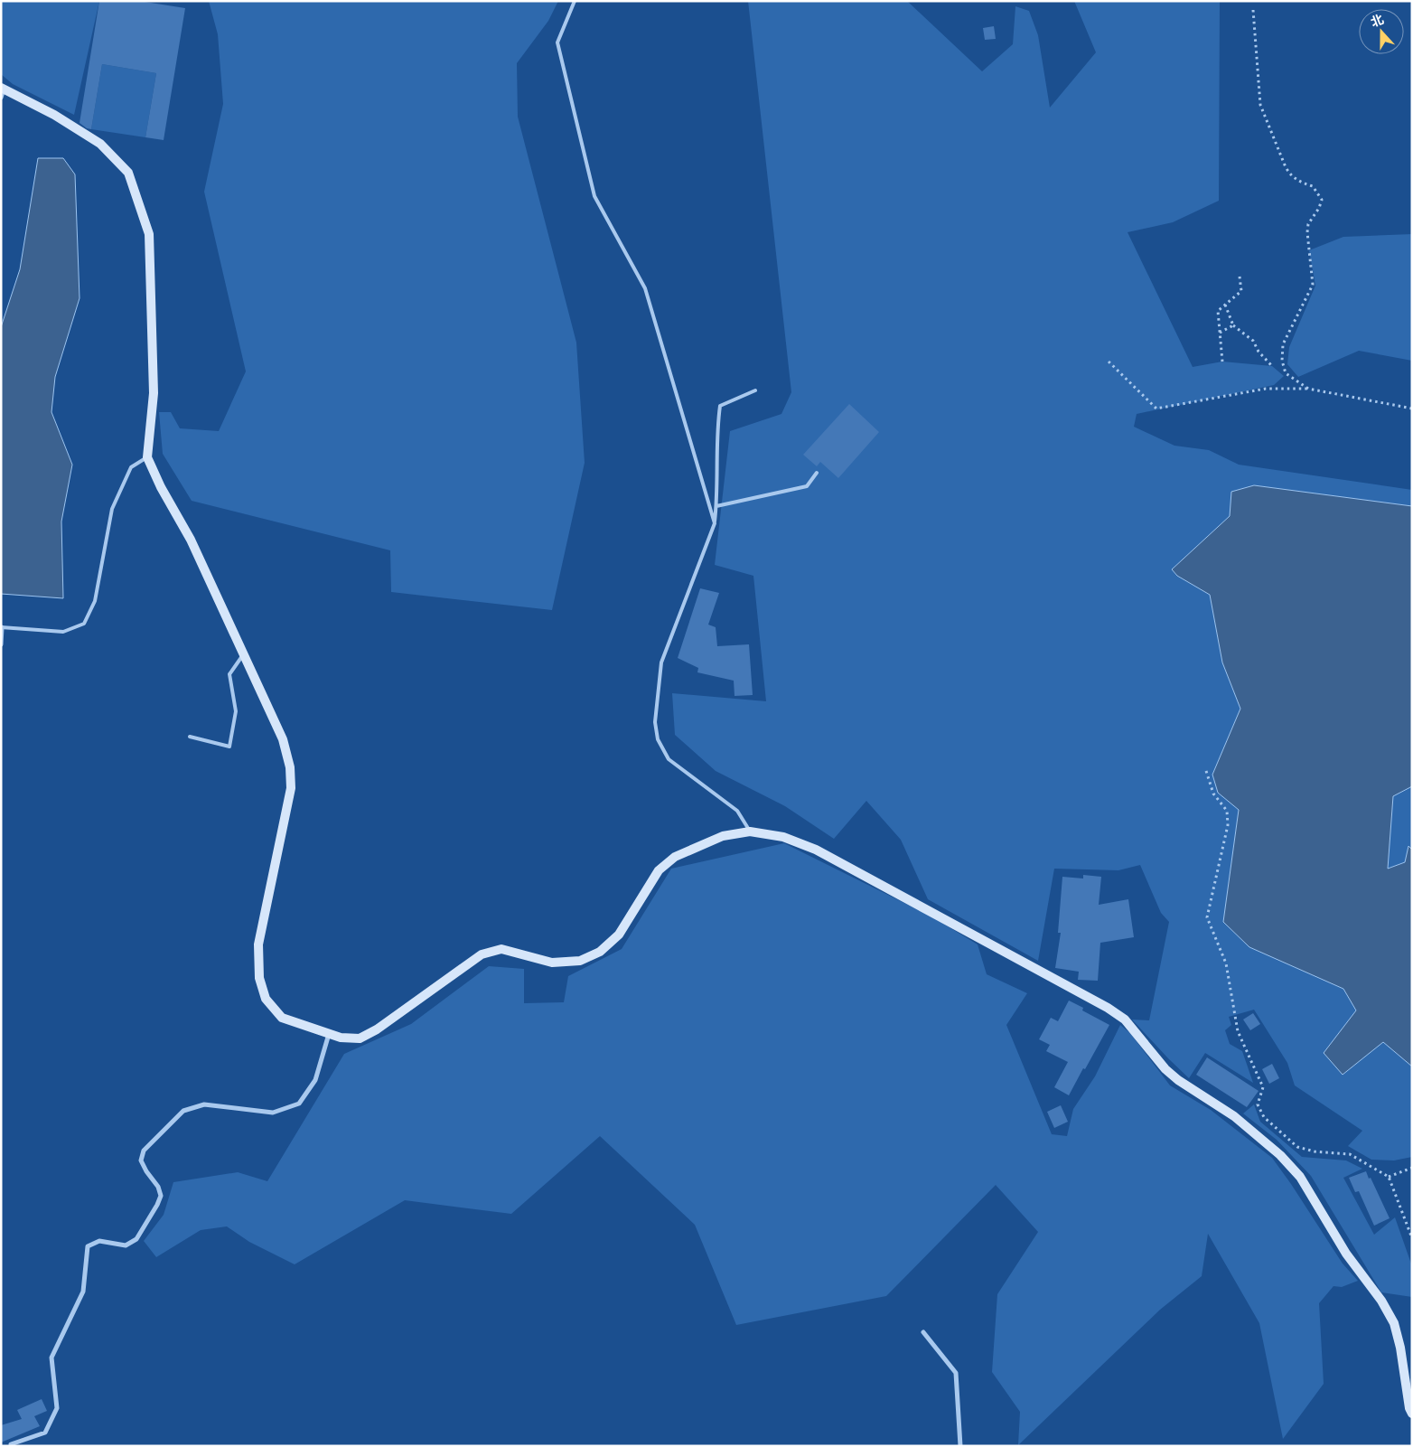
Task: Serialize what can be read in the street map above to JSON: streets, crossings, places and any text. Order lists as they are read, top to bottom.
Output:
{
  "north": "top"
}
